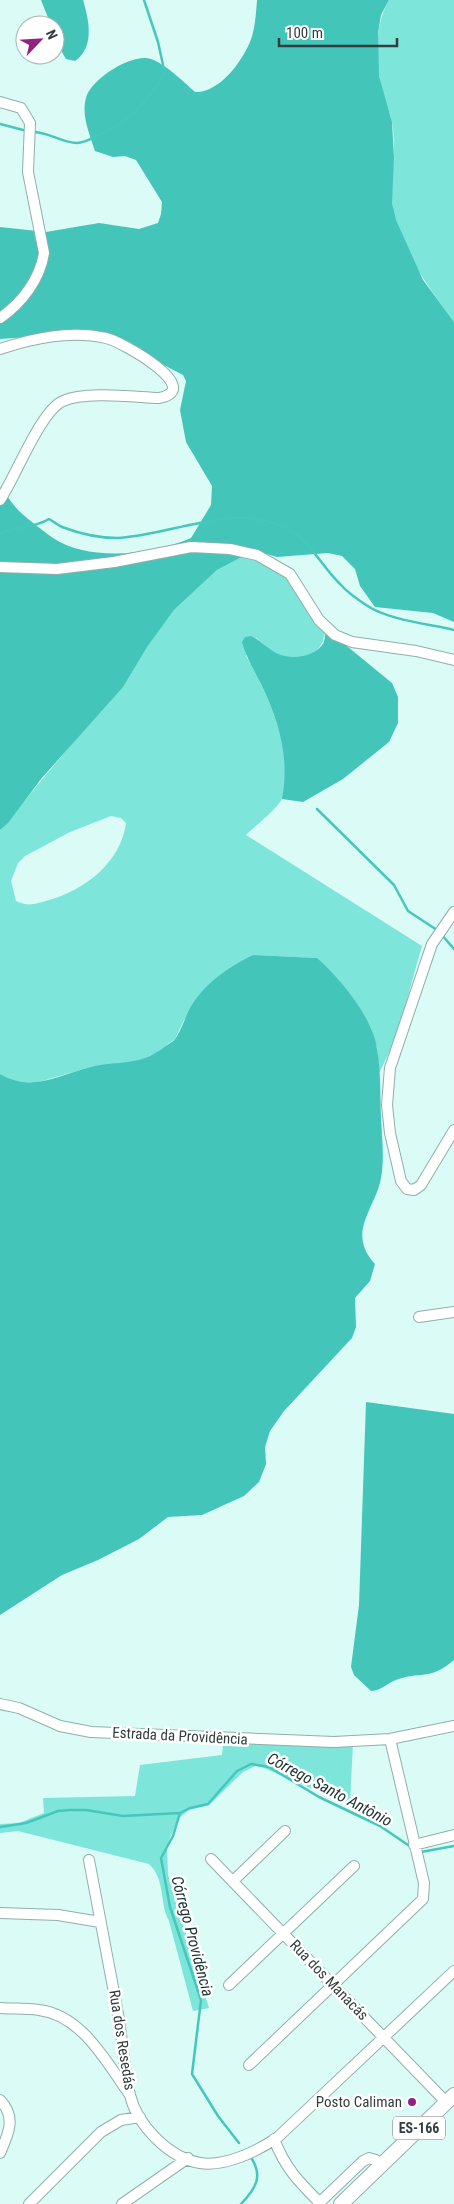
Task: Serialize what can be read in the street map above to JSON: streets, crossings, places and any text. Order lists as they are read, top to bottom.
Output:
{
  "streets": {
    "main road": ["ES-166"],
    "street": ["Estrada da Providência", "Rua dos Manacás", "Rua dos Resedás"]
  },
  "crossings": [
    ["Rua dos Manacás", "Rua dos Resedás"],
    ["Rua dos Manacás", "ES-166"]
  ],
  "water": ["Córrego Santo Antônio", "Córrego Providência"],
  "places": ["Posto Caliman"],
  "scale_bar": "100 m",
  "north": "top right"
}
